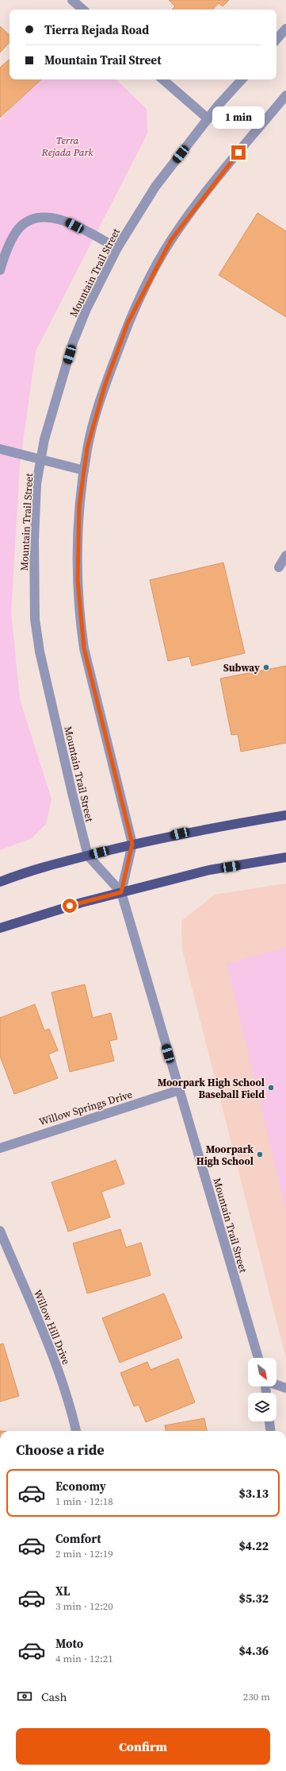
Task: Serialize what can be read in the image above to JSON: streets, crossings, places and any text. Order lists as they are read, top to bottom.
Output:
{
  "streets": {
    "street": ["Mountain Trail Street", "Willow Springs Drive", "Willow Hill Drive"]
  },
  "crossings": [
    ["Mountain Trail Street", "Willow Springs Drive"]
  ],
  "parks": ["Terra Rejada Park"],
  "places": ["Subway", "Moorpark High School Baseball Field", "Moorpark High School"],
  "north": "bottom right",
  "page": {
    "banner": ["Tierra Rejada Road", "Mountain Trail Street"],
    "bubble": "1 min",
    "heading": "Choose a ride",
    "list": [
      {
        "name": "Economy",
        "note": "1 min · 12:18",
        "value": "$3.13"
      },
      {
        "name": "Comfort",
        "note": "2 min · 12:19",
        "value": "$4.22"
      },
      {
        "name": "XL",
        "note": "3 min · 12:20",
        "value": "$5.32"
      },
      {
        "name": "Moto",
        "note": "4 min · 12:21",
        "value": "$4.36"
      }
    ],
    "pay": ["Cash", "230 m"],
    "buttons": "Confirm"
  }
}
